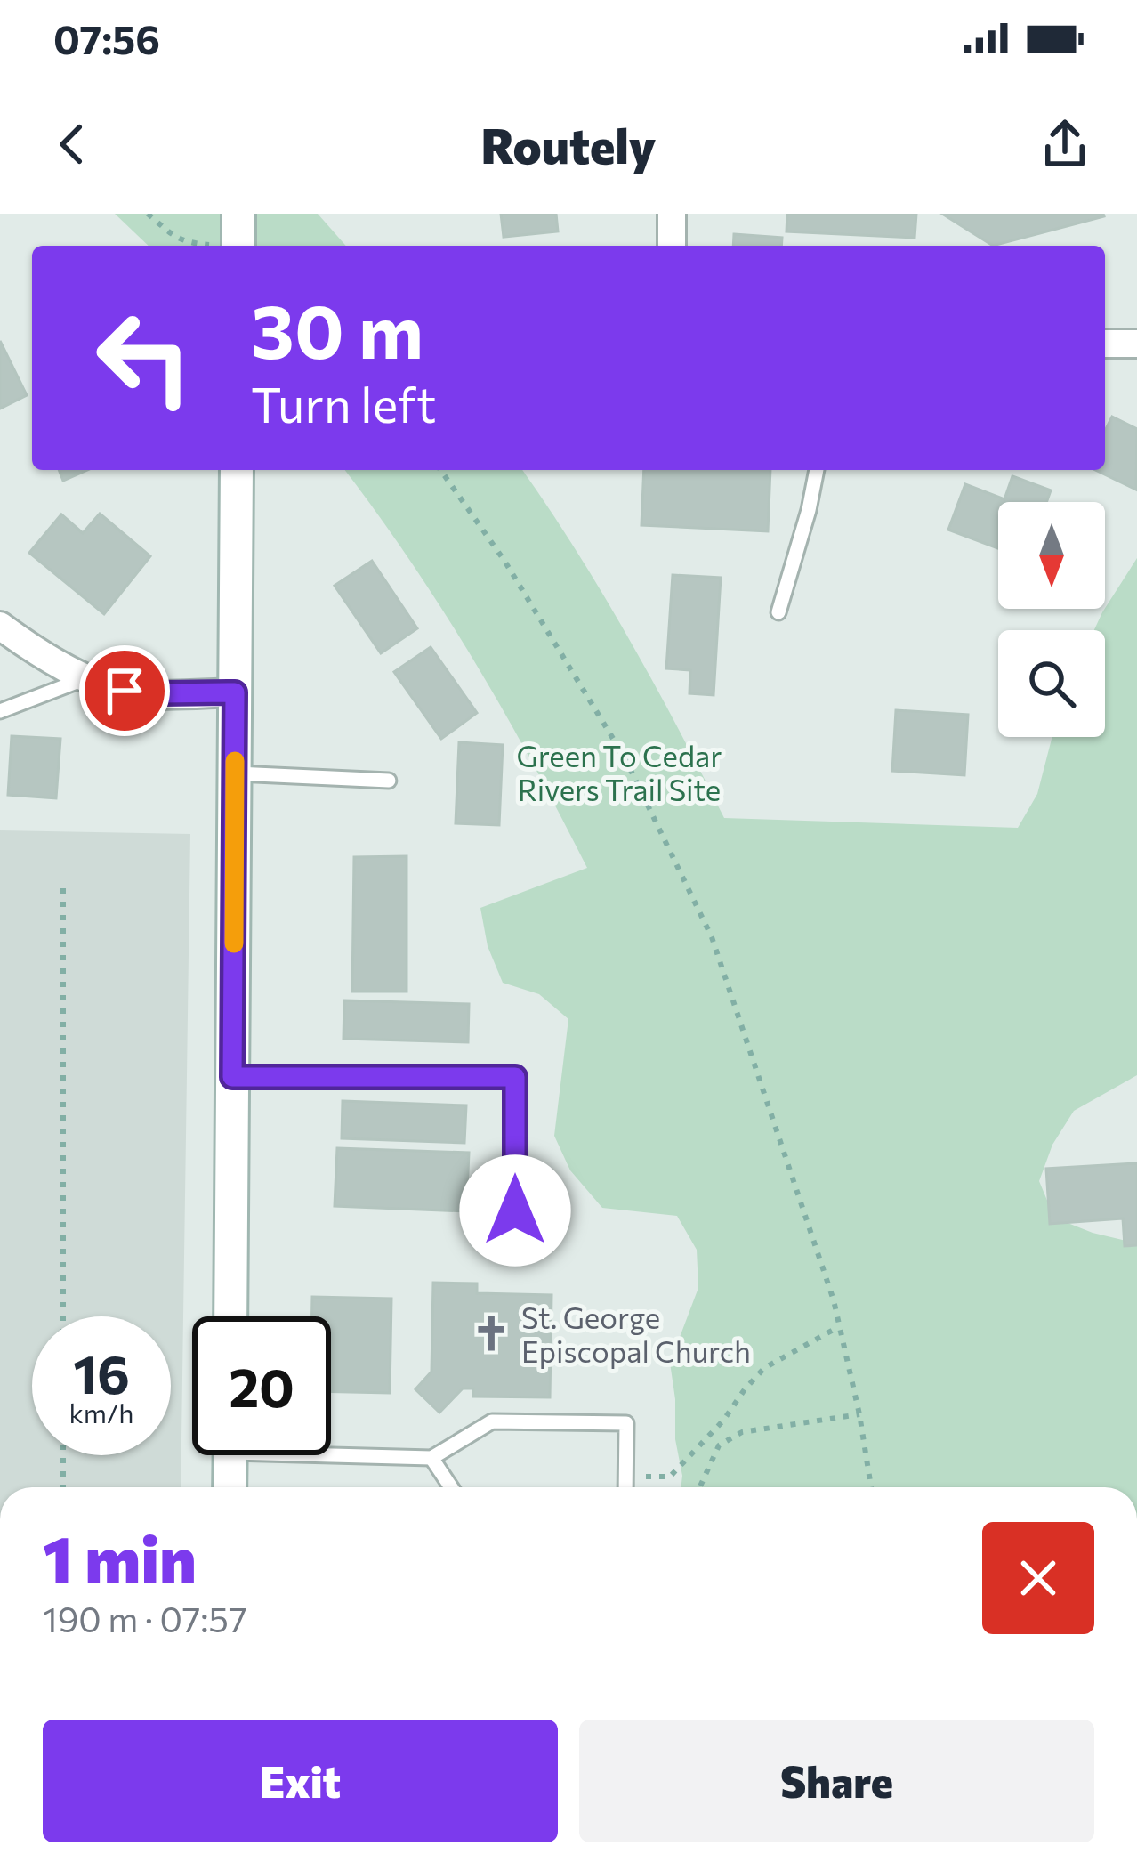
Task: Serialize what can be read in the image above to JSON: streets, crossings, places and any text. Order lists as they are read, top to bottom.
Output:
{
  "parks": ["Green To Cedar Rivers Trail Site"],
  "places": {
    "church": ["St. George Episcopal Church"]
  },
  "north": "bottom",
  "page": {
    "status": "07:56",
    "header": "Routely",
    "turn": ["30 m", "Turn left"],
    "speed": "16 km/h",
    "limit": "20",
    "heading": ["1 min", "190 m · 07:57"],
    "buttons": ["Exit", "Share"]
  }
}
